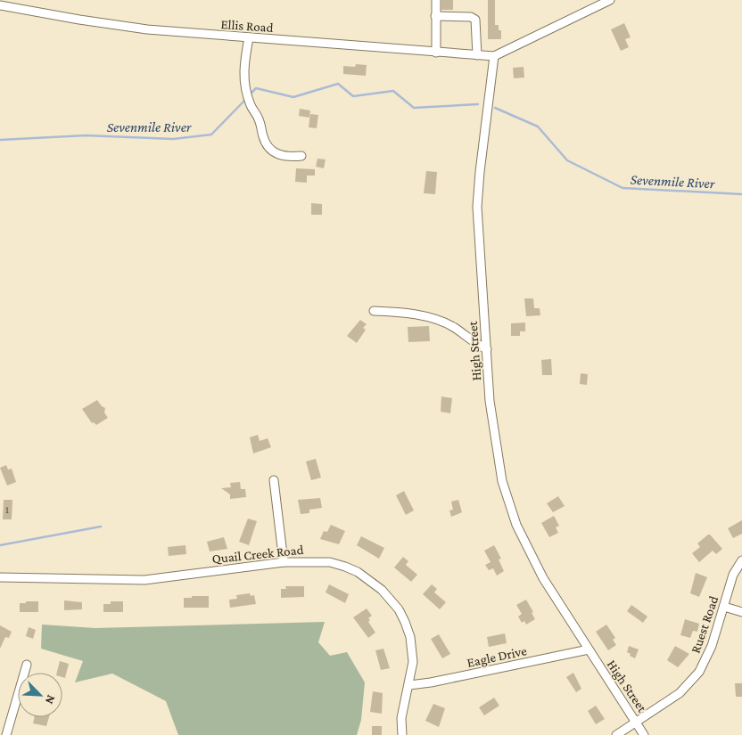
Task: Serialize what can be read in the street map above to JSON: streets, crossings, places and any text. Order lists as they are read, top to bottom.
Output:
{
  "streets": {
    "street": [
      "Ellis Road",
      "High Street",
      "Quail Creek Road",
      "Ruest Road",
      "Eagle Drive"
    ]
  },
  "crossings": [
    ["Ellis Road", "High Street"],
    ["High Street", "Ruest Road"],
    ["High Street", "Eagle Drive"],
    ["Quail Creek Road", "Eagle Drive"]
  ],
  "water": ["Sevenmile River"],
  "house_numbers": ["1"],
  "north": "bottom right"
}
